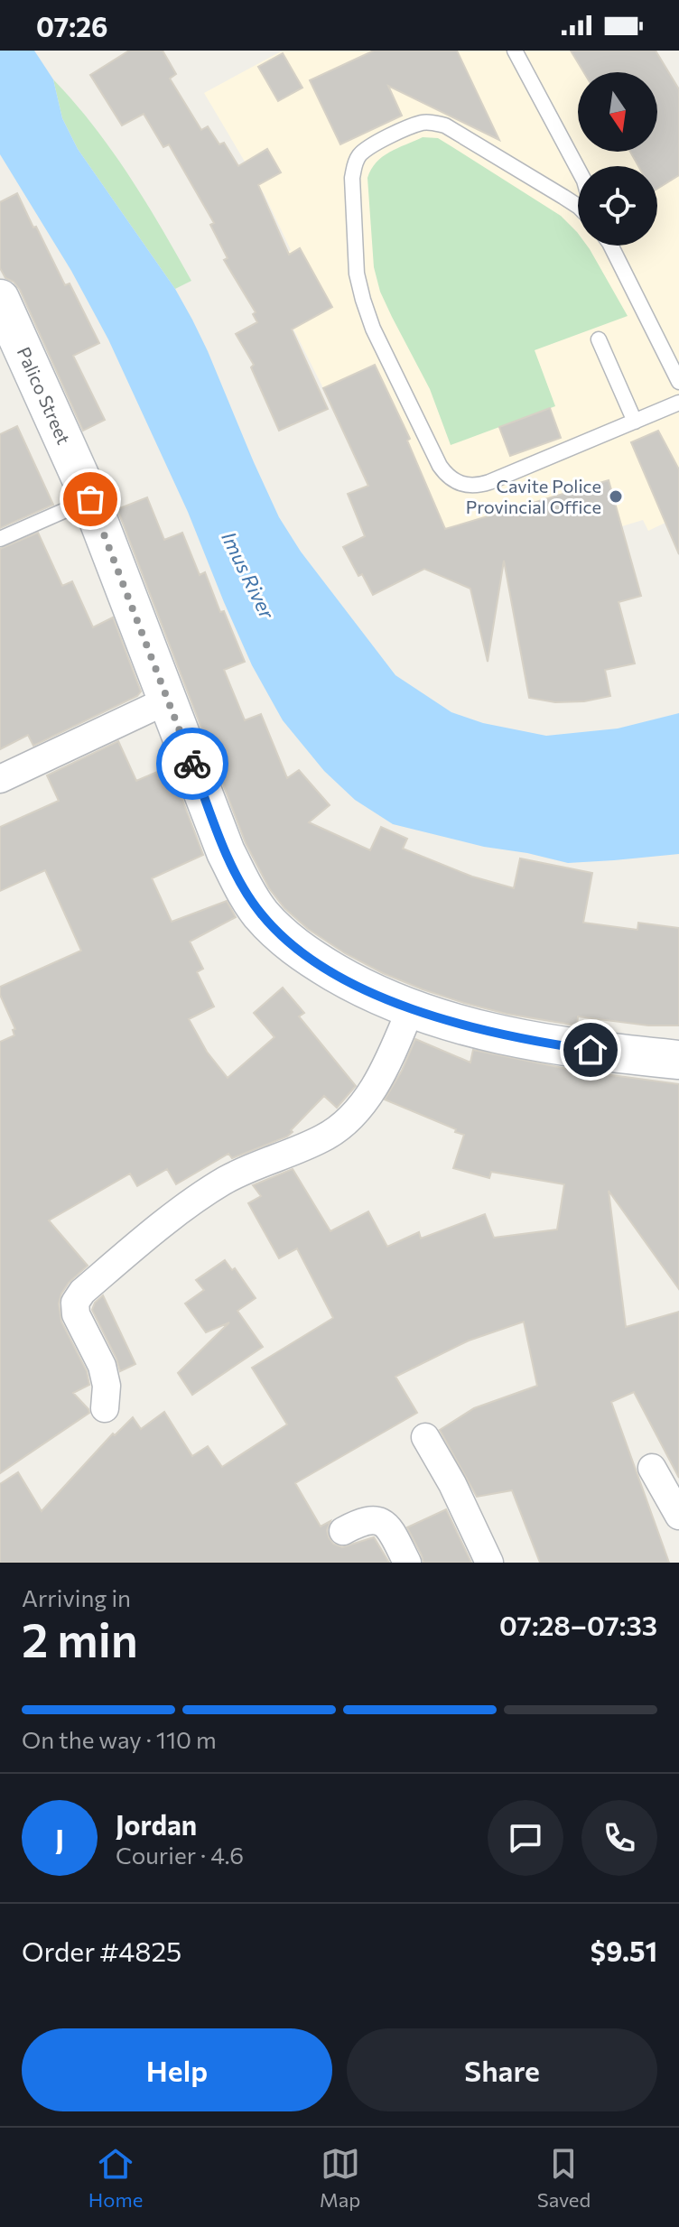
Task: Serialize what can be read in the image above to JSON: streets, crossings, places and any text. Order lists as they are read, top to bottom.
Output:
{
  "streets": {
    "street": ["Palico Street"]
  },
  "water": ["Imus River"],
  "places": ["Cavite Police Provincial Office"],
  "north": "bottom",
  "page": {
    "status": "07:26",
    "heading": ["2 min", "Arriving in", "07:28–07:33"],
    "panel": [
      "Jordan",
      "Courier · 4.6",
      "Order #4825",
      "$9.51"
    ],
    "bar": "On the way · 110 m",
    "round": "J",
    "buttons": ["Help", "Share"],
    "tabs": ["Home", "Map", "Saved"]
  }
}
